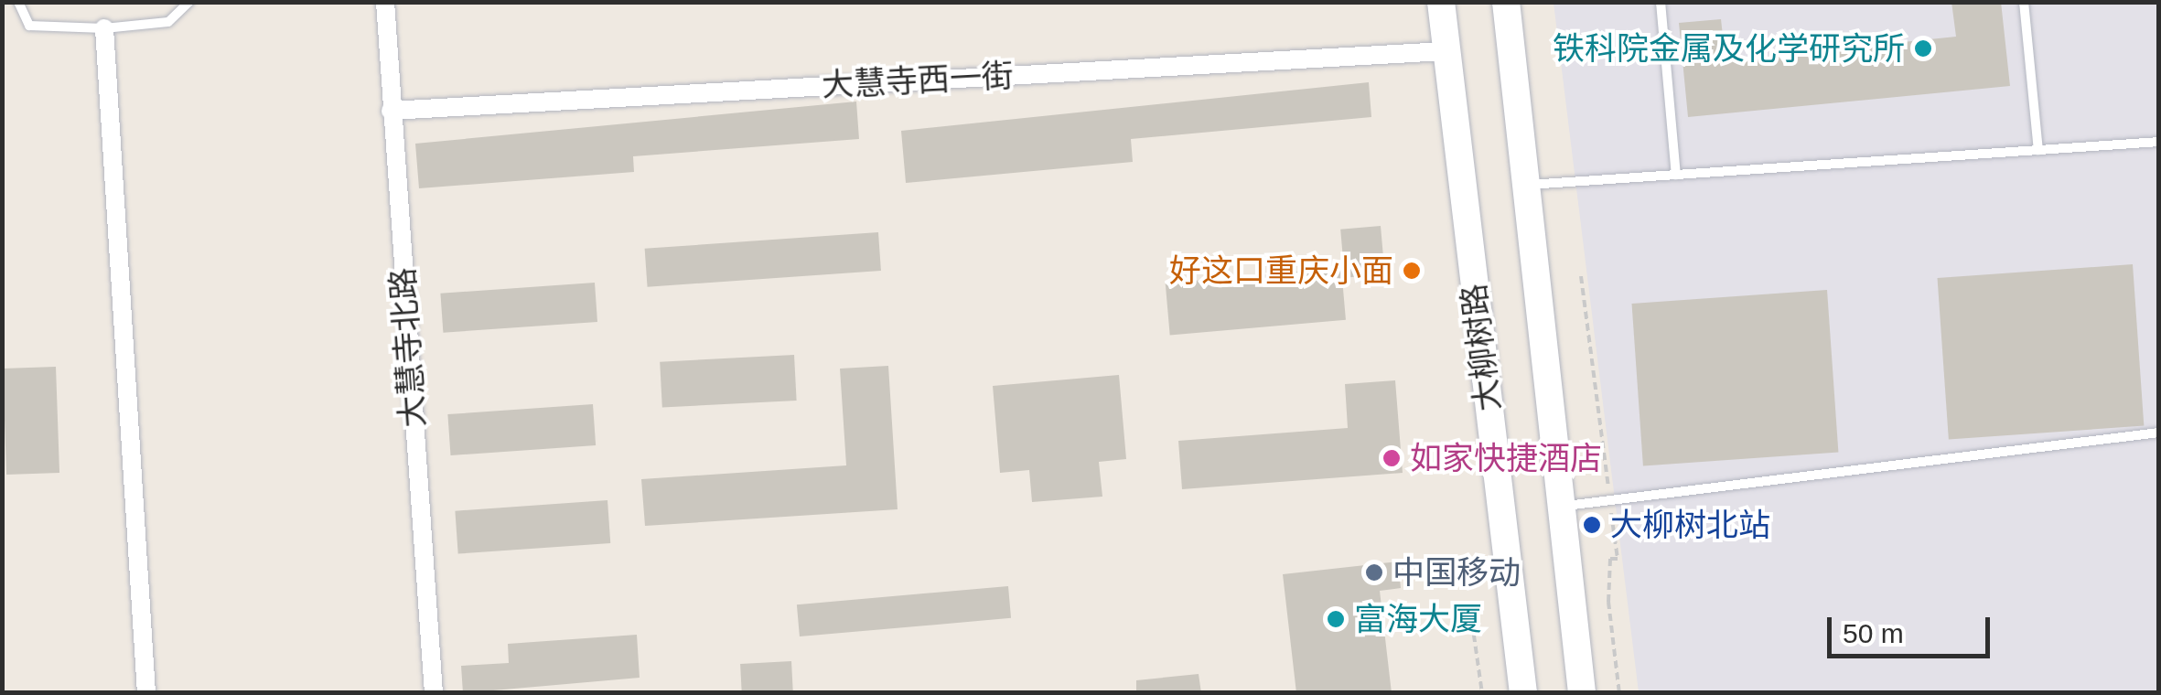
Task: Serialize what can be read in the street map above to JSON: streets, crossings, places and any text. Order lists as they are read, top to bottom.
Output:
{
  "streets": {
    "main road": ["大柳树路"],
    "street": ["大慧寺西一街", "大慧寺北路"]
  },
  "crossings": [
    ["大慧寺西一街", "大慧寺北路"],
    ["大慧寺西一街", "大柳树路"]
  ],
  "places": [
    "铁科院金属及化学研究所",
    "好这口重庆小面",
    "如家快捷酒店",
    "大柳树北站",
    "中国移动",
    "富海大厦"
  ],
  "scale_bar": "50 m"
}
